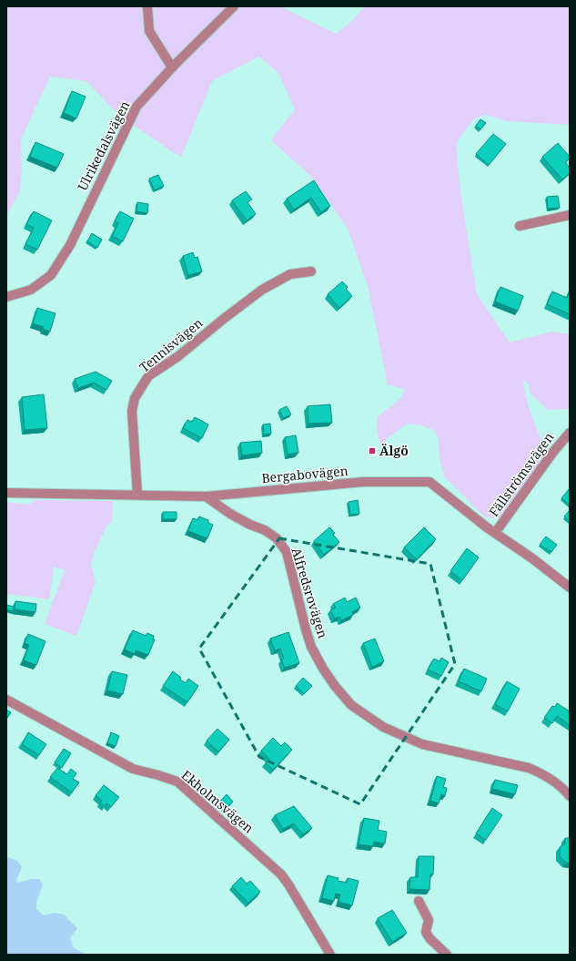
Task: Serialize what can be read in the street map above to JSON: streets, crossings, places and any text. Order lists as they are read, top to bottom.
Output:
{
  "streets": {
    "street": [
      "Ulrikedalsvägen",
      "Tennisvägen",
      "Bergabovägen",
      "Fällströmsvägen",
      "Alfredsrovägen",
      "Ekholmsvägen"
    ]
  },
  "crossings": [
    ["Tennisvägen", "Bergabovägen"],
    ["Bergabovägen", "Fällströmsvägen"],
    ["Bergabovägen", "Alfredsrovägen"]
  ],
  "places": {
    "transit": ["Älgö"]
  }
}
